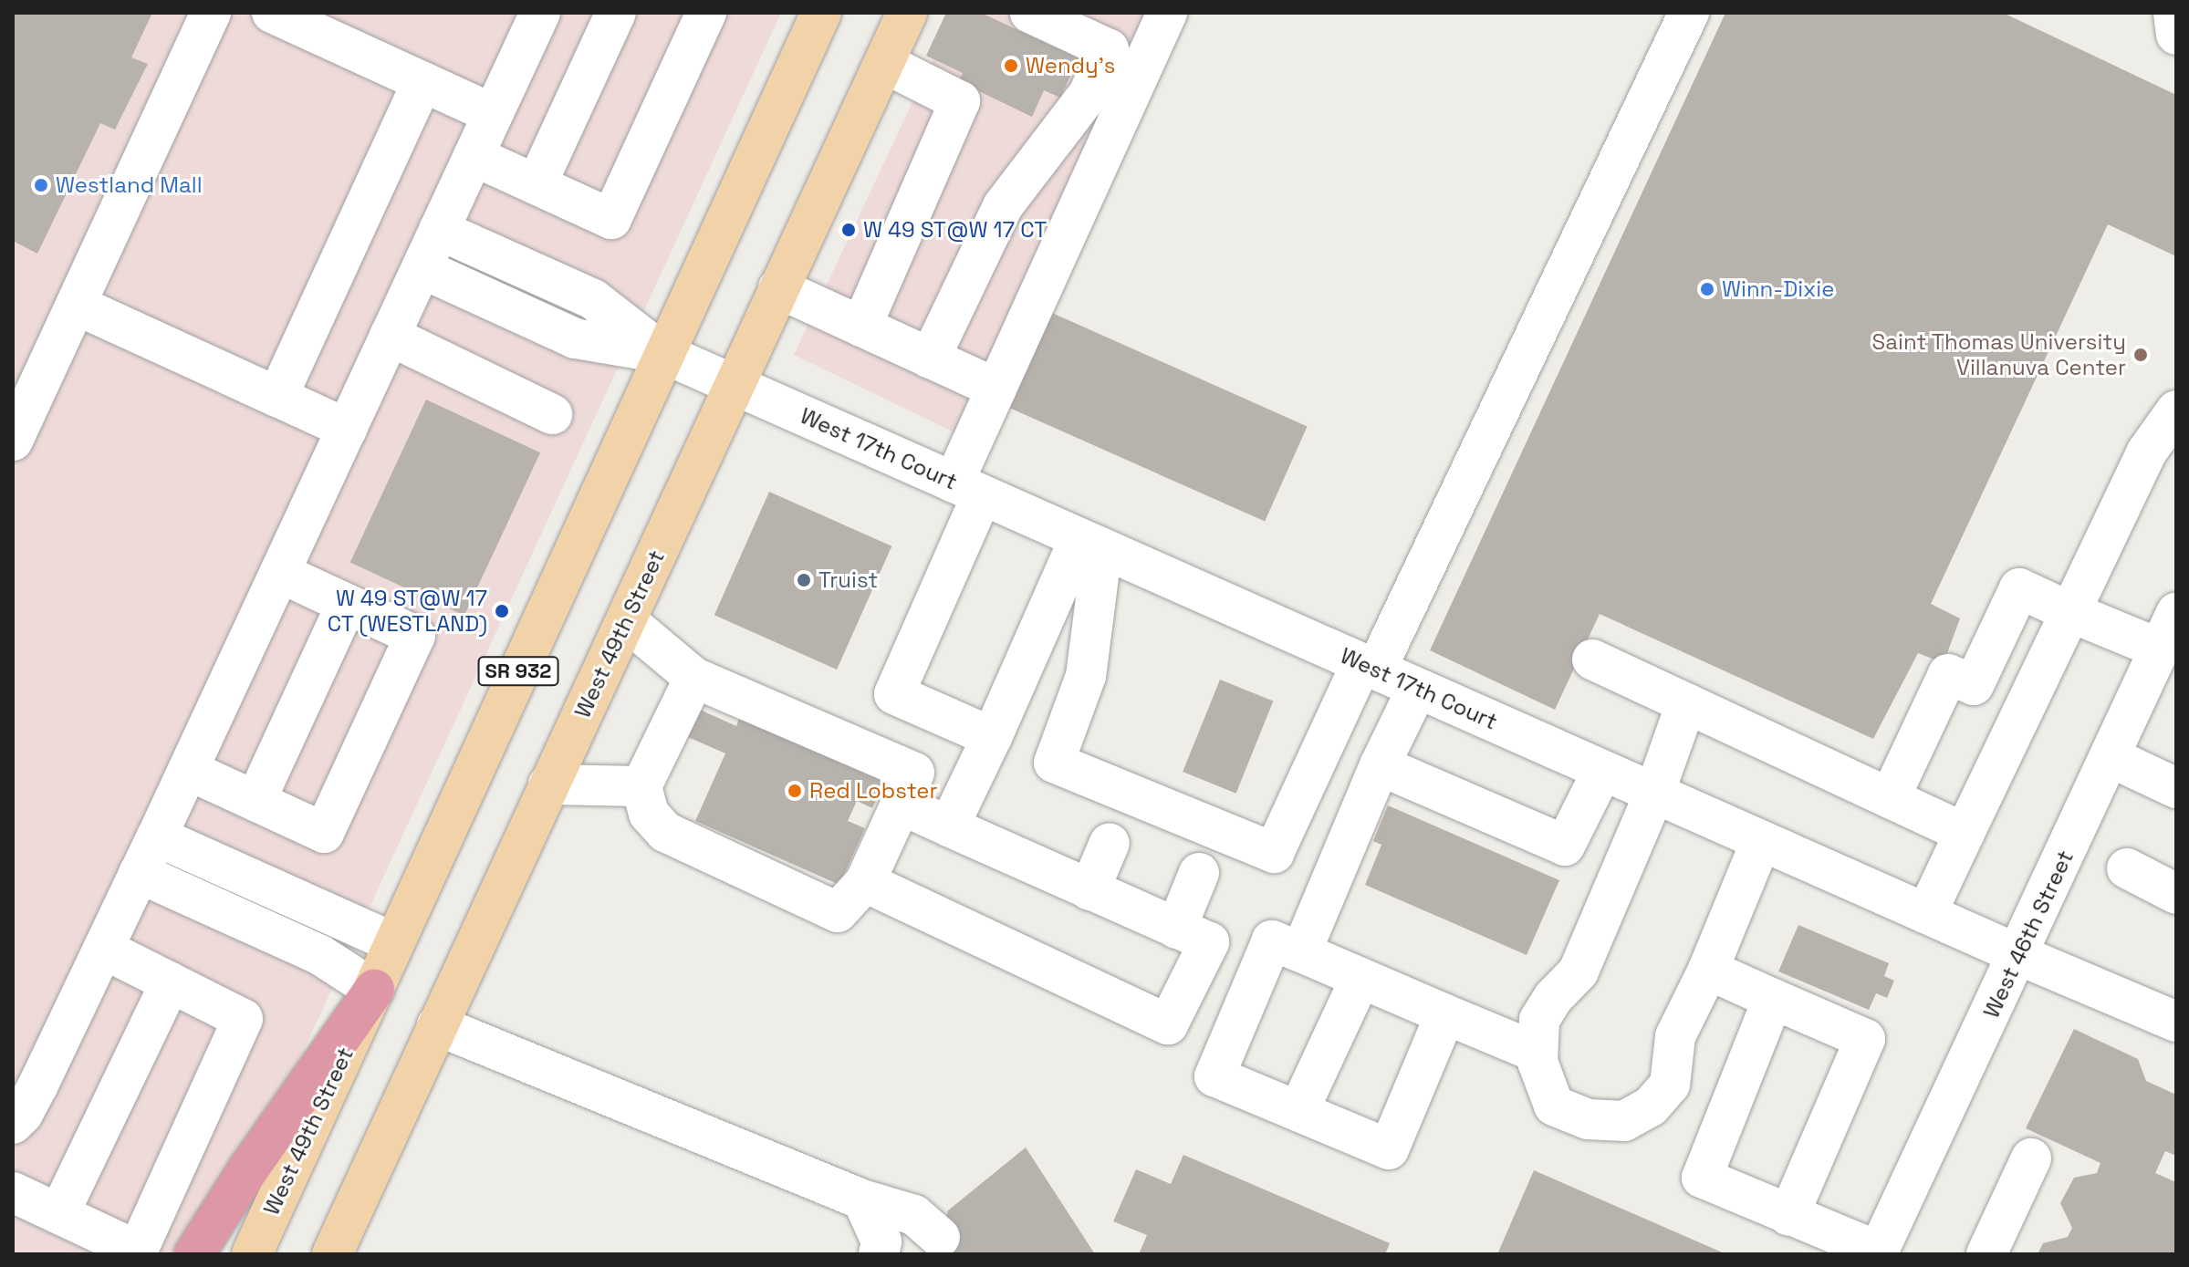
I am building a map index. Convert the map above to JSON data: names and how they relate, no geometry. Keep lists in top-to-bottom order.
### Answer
{
  "streets": {
    "main road": ["West 49th Street", "SR 932"],
    "street": ["West 17th Court", "West 46th Street"]
  },
  "crossings": [
    ["West 17th Court", "West 49th Street"],
    ["West 17th Court", "West 46th Street"]
  ],
  "places": [
    "Wendy's",
    "Westland Mall",
    "W 49 ST@W 17 CT",
    "Winn-Dixie",
    "Saint Thomas University Villanuva Center",
    "Truist",
    "W 49 ST@W 17 CT (WESTLAND)",
    "Red Lobster"
  ]
}
